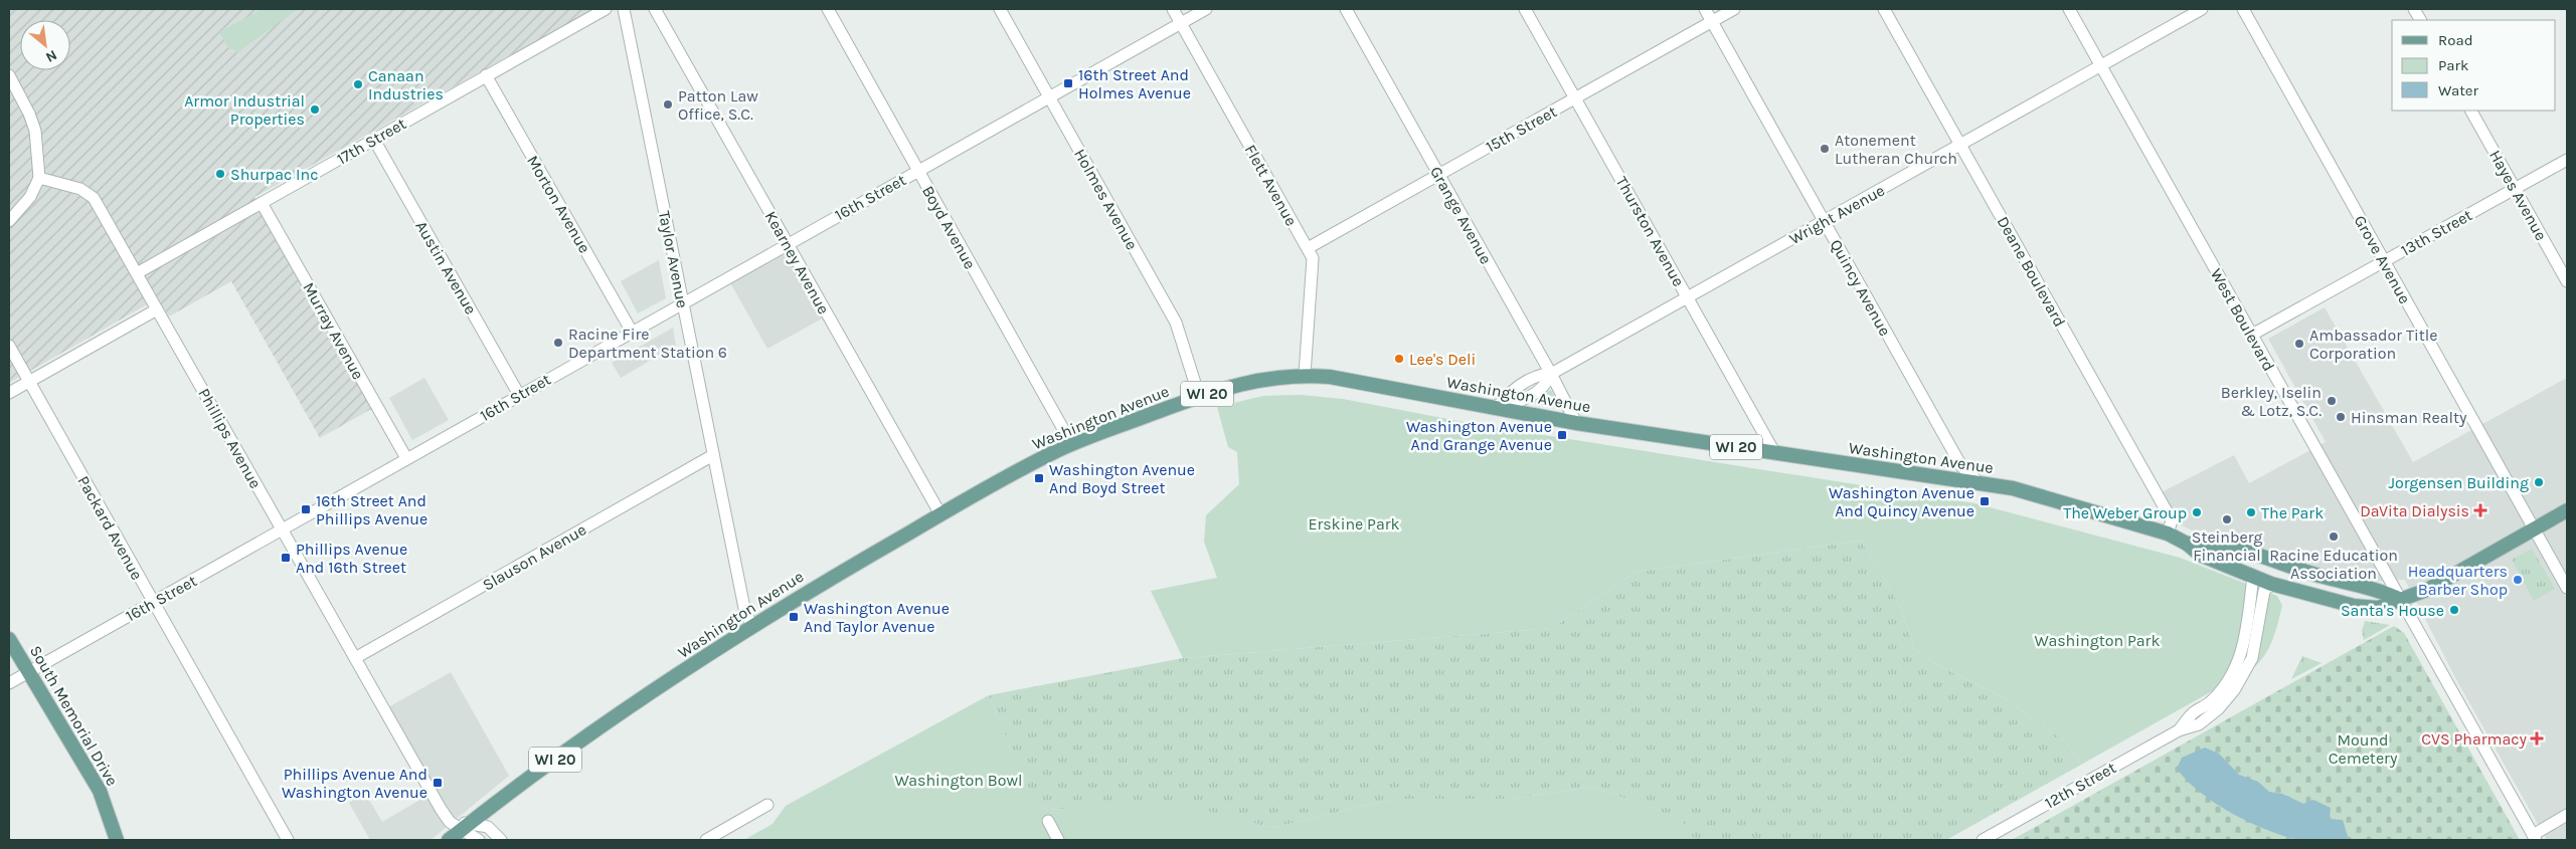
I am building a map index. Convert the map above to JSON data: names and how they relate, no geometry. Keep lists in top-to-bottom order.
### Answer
{
  "streets": {
    "main road": ["WI 20", "Washington Avenue", "South Memorial Drive"],
    "street": [
      "15th Street",
      "17th Street",
      "Flett Avenue",
      "Hayes Avenue",
      "16th Street",
      "Holmes Avenue",
      "Morton Avenue",
      "Wright Avenue",
      "Grange Avenue",
      "Boyd Avenue",
      "Thurston Avenue",
      "13th Street",
      "Taylor Avenue",
      "Grove Avenue",
      "Kearney Avenue",
      "Austin Avenue",
      "Deane Boulevard",
      "Quincy Avenue",
      "West Boulevard",
      "Murray Avenue",
      "Phillips Avenue",
      "Packard Avenue",
      "Slauson Avenue",
      "12th Street"
    ]
  },
  "crossings": [
    ["15th Street", "Flett Avenue"],
    ["15th Street", "Grange Avenue"],
    ["15th Street", "Thurston Avenue"],
    ["15th Street", "Quincy Avenue"],
    ["17th Street", "Morton Avenue"],
    ["17th Street", "Austin Avenue"],
    ["17th Street", "Murray Avenue"],
    ["17th Street", "Phillips Avenue"],
    ["Flett Avenue", "16th Street"],
    ["Flett Avenue", "Washington Avenue"],
    ["Hayes Avenue", "13th Street"],
    ["16th Street", "Holmes Avenue"],
    ["16th Street", "Morton Avenue"],
    ["16th Street", "Boyd Avenue"],
    ["16th Street", "Taylor Avenue"],
    ["16th Street", "Kearney Avenue"],
    ["16th Street", "Austin Avenue"],
    ["16th Street", "Murray Avenue"],
    ["16th Street", "Phillips Avenue"],
    ["16th Street", "Packard Avenue"],
    ["16th Street", "South Memorial Drive"],
    ["Holmes Avenue", "Washington Avenue"],
    ["Wright Avenue", "Grange Avenue"],
    ["Wright Avenue", "Thurston Avenue"],
    ["Wright Avenue", "Deane Boulevard"],
    ["Wright Avenue", "Quincy Avenue"],
    ["Wright Avenue", "West Boulevard"],
    ["Wright Avenue", "Washington Avenue"],
    ["Grange Avenue", "Washington Avenue"],
    ["Boyd Avenue", "Washington Avenue"],
    ["Thurston Avenue", "Washington Avenue"],
    ["13th Street", "Grove Avenue"],
    ["13th Street", "West Boulevard"],
    ["Taylor Avenue", "Washington Avenue"],
    ["Taylor Avenue", "Slauson Avenue"],
    ["Grove Avenue", "Washington Avenue"],
    ["Kearney Avenue", "Washington Avenue"],
    ["Deane Boulevard", "Washington Avenue"],
    ["Quincy Avenue", "Washington Avenue"],
    ["West Boulevard", "Washington Avenue"],
    ["Washington Avenue", "Phillips Avenue"],
    ["Washington Avenue", "12th Street"],
    ["Phillips Avenue", "Slauson Avenue"]
  ],
  "parks": [
    "Erskine Park",
    "Washington Park",
    "Mound Cemetery",
    "Washington Bowl"
  ],
  "places": {
    "transit": [
      "16th Street And Holmes Avenue",
      "Washington Avenue And Grange Avenue",
      "Washington Avenue And Boyd Street",
      "Washington Avenue And Quincy Avenue",
      "16th Street And Phillips Avenue",
      "Phillips Avenue And 16th Street",
      "Washington Avenue And Taylor Avenue",
      "Phillips Avenue And Washington Avenue"
    ],
    "other": [
      "Canaan Industries",
      "Patton Law Office, S.C.",
      "Armor Industrial Properties",
      "Atonement Lutheran Church",
      "Shurpac Inc",
      "Racine Fire Department Station 6",
      "Ambassador Title Corporation",
      "Lee's Deli",
      "Berkley, Iselin & Lotz, S.C.",
      "Hinsman Realty",
      "Jorgensen Building",
      "The Weber Group",
      "The Park",
      "Steinberg Financial",
      "Racine Education Association",
      "Headquarters Barber Shop",
      "Santa's House"
    ],
    "health": ["DaVita Dialysis", "CVS Pharmacy"]
  },
  "legend": ["Road", "Park", "Water"],
  "north": "bottom right"
}
